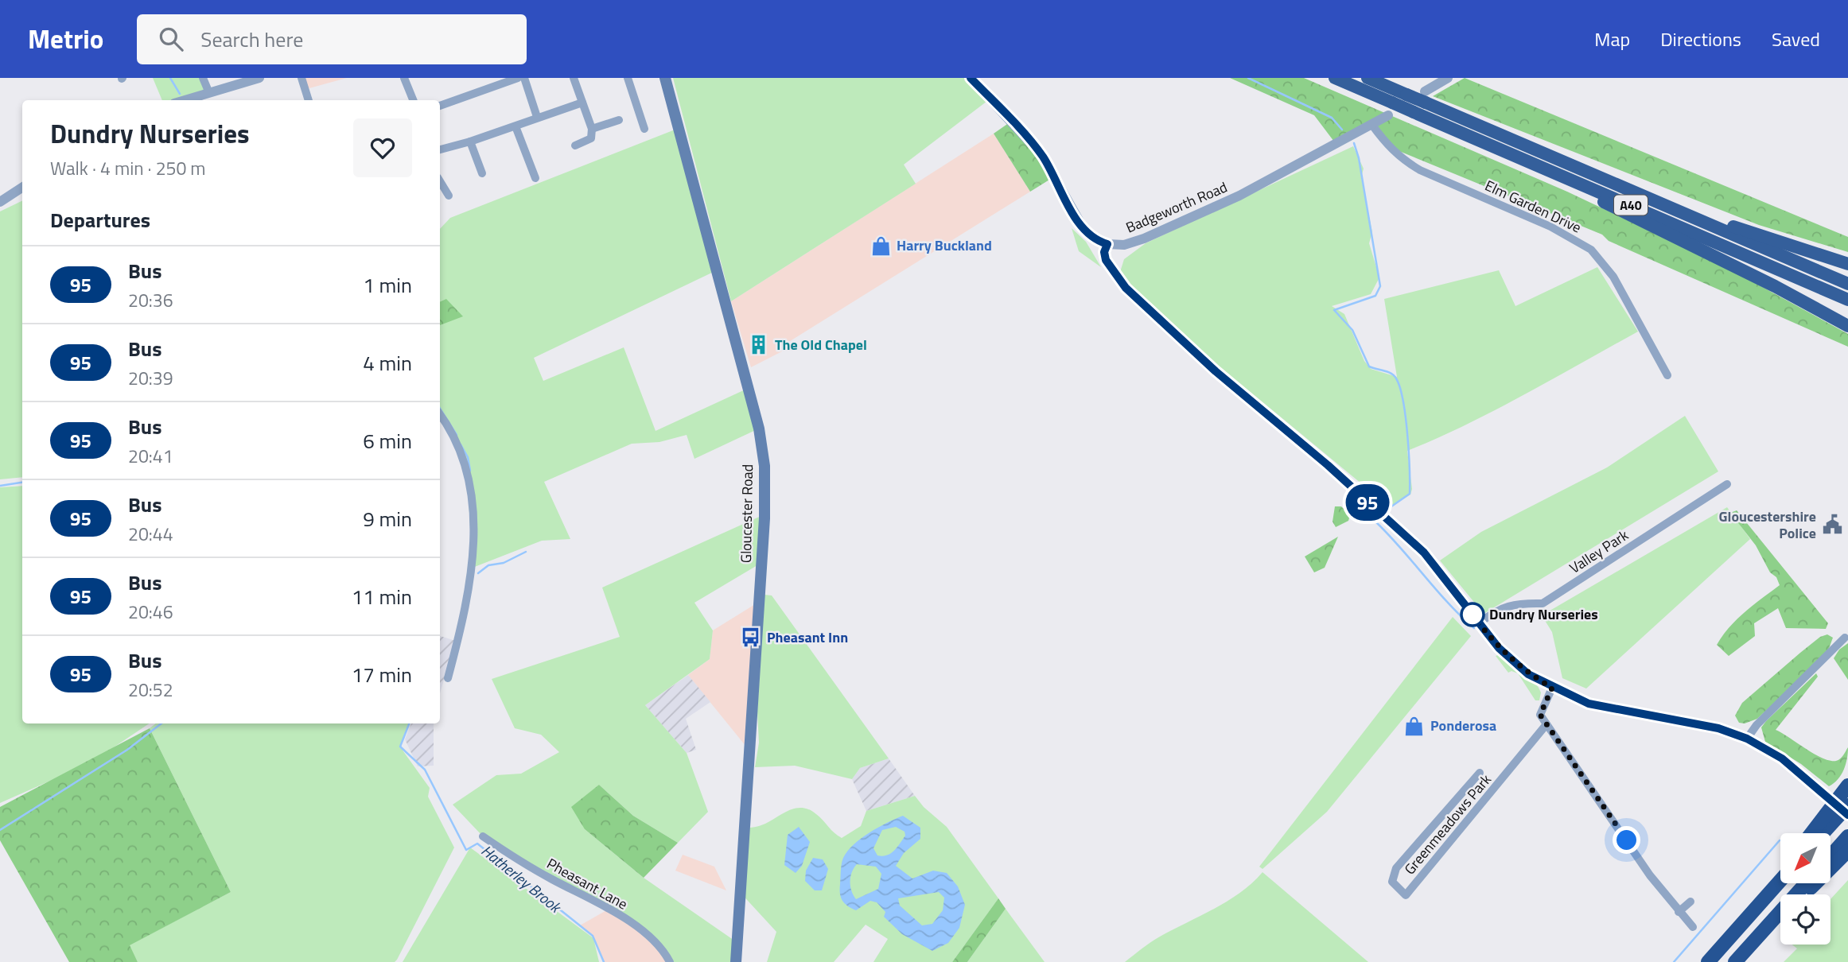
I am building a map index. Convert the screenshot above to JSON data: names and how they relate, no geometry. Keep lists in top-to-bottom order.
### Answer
{
  "streets": {
    "highway": ["A40"],
    "main road": ["Gloucester Road"],
    "street": [
      "Elm Garden Drive",
      "Badgeworth Road",
      "Valley Park",
      "Greenmeadows Park",
      "Pheasant Lane"
    ]
  },
  "crossings": [
    ["A40", "Badgeworth Road"],
    ["Elm Garden Drive", "Badgeworth Road"]
  ],
  "water": ["Hatherley Brook"],
  "places": {
    "shop": ["Harry Buckland", "Ponderosa"],
    "building": ["The Old Chapel"],
    "public building": ["Gloucestershire Police"],
    "other": ["Dundry Nurseries"],
    "bus stop": ["Pheasant Inn"]
  },
  "lines": ["bus line 95"],
  "north": "bottom left",
  "page": {
    "header": "Metrio",
    "search": "Search here",
    "nav": ["Map", "Directions", "Saved"],
    "on_map": "95",
    "heading": [
      ["Dundry Nurseries", "Walk · 4 min · 250 m"],
      "Departures"
    ],
    "list": [
      {
        "mark": "95",
        "name": "Bus",
        "note": "20:36",
        "value": "1 min"
      },
      {
        "mark": "95",
        "name": "Bus",
        "note": "20:39",
        "value": "4 min"
      },
      {
        "mark": "95",
        "name": "Bus",
        "note": "20:41",
        "value": "6 min"
      },
      {
        "mark": "95",
        "name": "Bus",
        "note": "20:44",
        "value": "9 min"
      },
      {
        "mark": "95",
        "name": "Bus",
        "note": "20:46",
        "value": "11 min"
      },
      {
        "mark": "95",
        "name": "Bus",
        "note": "20:52",
        "value": "17 min"
      }
    ]
  }
}
